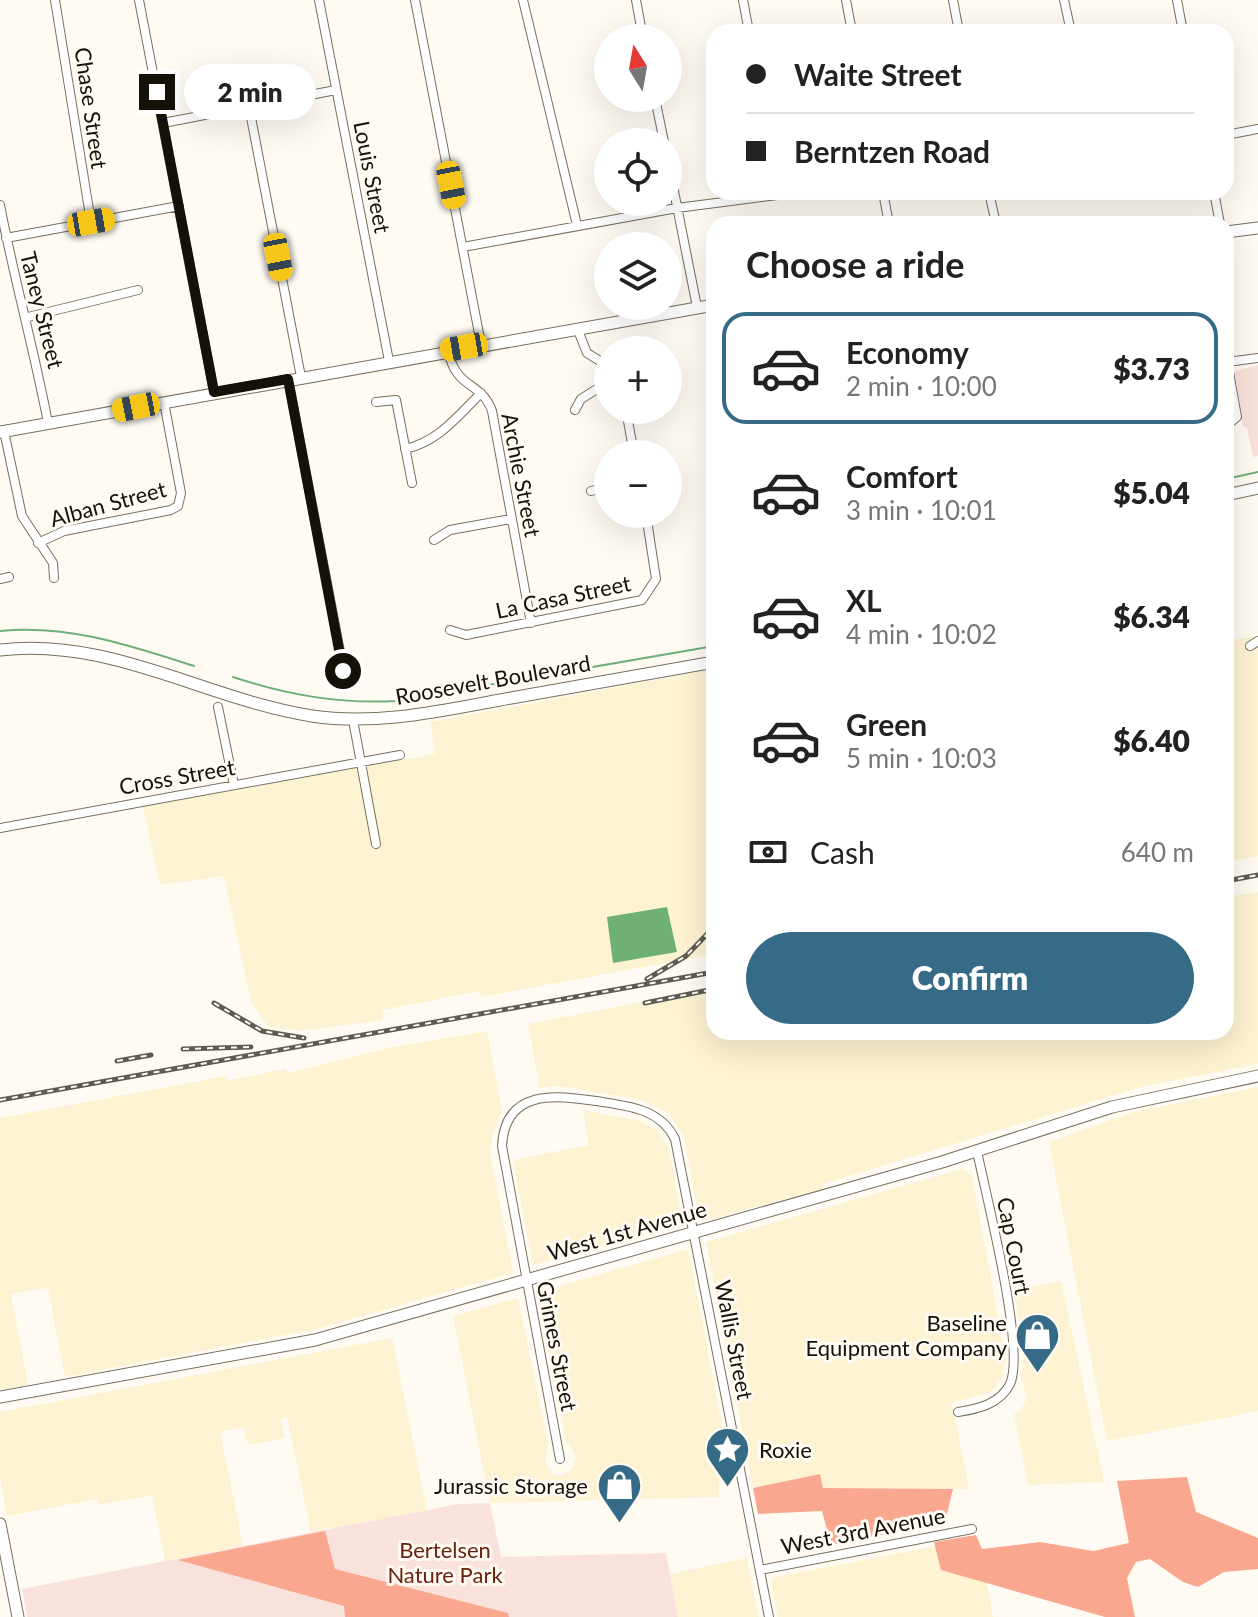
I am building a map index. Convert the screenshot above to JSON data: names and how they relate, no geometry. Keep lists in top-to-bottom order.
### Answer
{
  "streets": {
    "street": [
      "Chase Street",
      "Louis Street",
      "Taney Street",
      "Archie Street",
      "Alban Street",
      "La Casa Street",
      "Roosevelt Boulevard",
      "Cross Street",
      "West 1st Avenue",
      "Cap Court",
      "Wallis Street",
      "Grimes Street",
      "West 3rd Avenue"
    ]
  },
  "crossings": [
    ["Archie Street", "La Casa Street"],
    ["West 1st Avenue", "Cap Court"],
    ["West 1st Avenue", "Wallis Street"],
    ["West 1st Avenue", "Grimes Street"],
    ["Wallis Street", "Grimes Street"],
    ["Wallis Street", "West 3rd Avenue"]
  ],
  "parks": ["Bertelsen Nature Park"],
  "places": {
    "shop": ["Baseline Equipment Company", "Jurassic Storage"],
    "place": ["Roxie"]
  },
  "north": "top",
  "page": {
    "map_buttons": ["+", "−"],
    "banner": ["Waite Street", "Berntzen Road"],
    "bubble": "2 min",
    "heading": "Choose a ride",
    "list": [
      {
        "name": "Economy",
        "note": "2 min · 10:00",
        "value": "$3.73"
      },
      {
        "name": "Comfort",
        "note": "3 min · 10:01",
        "value": "$5.04"
      },
      {
        "name": "XL",
        "note": "4 min · 10:02",
        "value": "$6.34"
      },
      {
        "name": "Green",
        "note": "5 min · 10:03",
        "value": "$6.40"
      }
    ],
    "pay": ["Cash", "640 m"],
    "buttons": "Confirm"
  }
}
